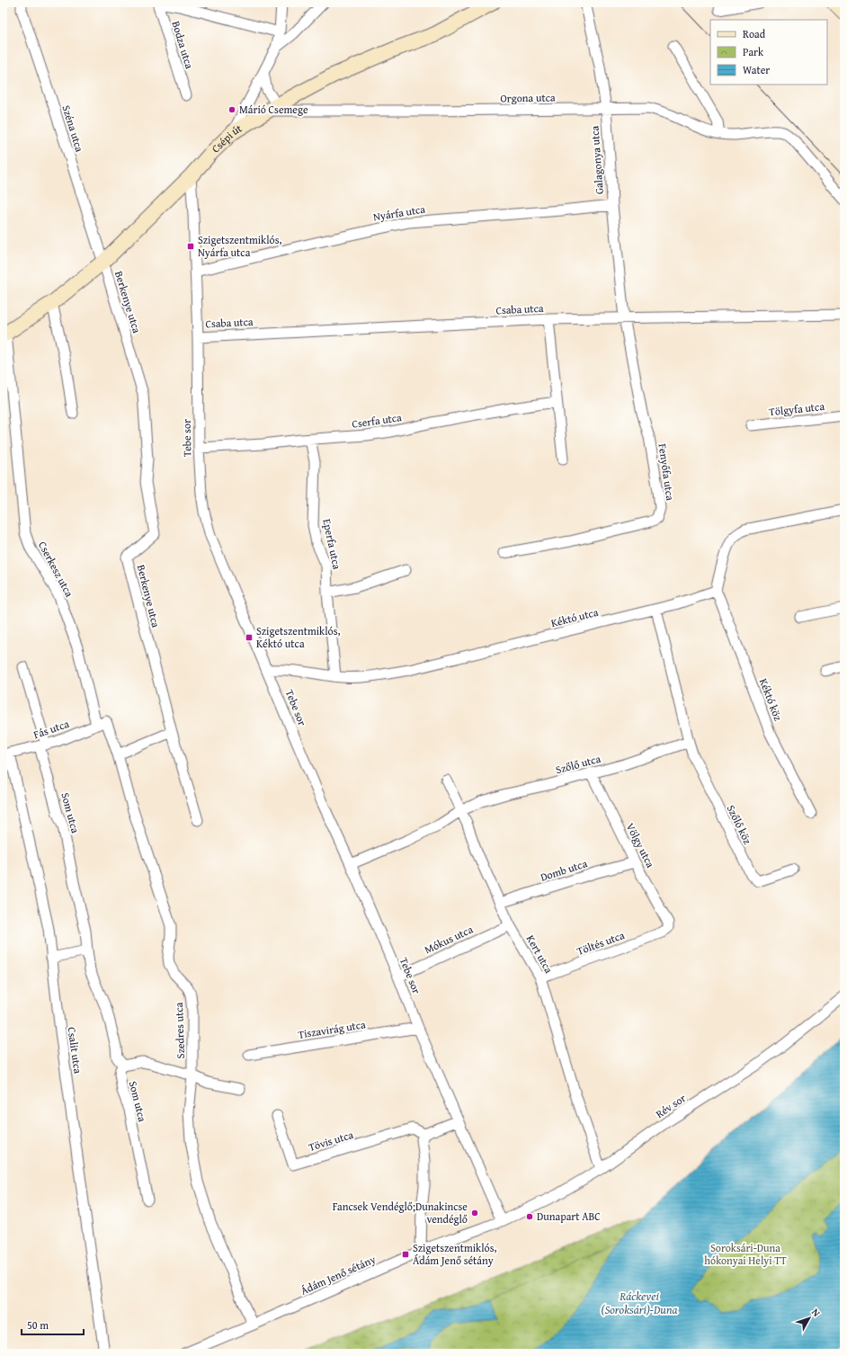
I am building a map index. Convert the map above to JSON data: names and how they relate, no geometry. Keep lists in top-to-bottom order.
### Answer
{
  "streets": {
    "street": [
      "Bodza utca",
      "Orgona utca",
      "Széna utca",
      "Csépi út",
      "Galagonya utca",
      "Nyárfa utca",
      "Berkenye utca",
      "Csaba utca",
      "Tölgyfa utca",
      "Cserfa utca",
      "Tebe sor",
      "Fenyőfa utca",
      "Eperfa utca",
      "Cserkesz utca",
      "Kéktó utca",
      "Kéktó köz",
      "Fás utca",
      "Szőlő utca",
      "Som utca",
      "Szőlő köz",
      "Völgy utca",
      "Domb utca",
      "Mókus utca",
      "Töltés utca",
      "Kert utca",
      "Tiszavirág utca",
      "Szedres utca",
      "Csalit utca",
      "Rév sor",
      "Tövis utca",
      "Ádám Jenő sétány"
    ]
  },
  "crossings": [
    ["Orgona utca", "Csépi út"],
    ["Orgona utca", "Galagonya utca"],
    ["Széna utca", "Csépi út"],
    ["Széna utca", "Berkenye utca"],
    ["Csépi út", "Berkenye utca"],
    ["Csépi út", "Tebe sor"],
    ["Csépi út", "Cserkesz utca"],
    ["Galagonya utca", "Nyárfa utca"],
    ["Galagonya utca", "Csaba utca"],
    ["Galagonya utca", "Fenyőfa utca"],
    ["Nyárfa utca", "Tebe sor"],
    ["Csaba utca", "Tebe sor"],
    ["Csaba utca", "Fenyőfa utca"],
    ["Cserfa utca", "Tebe sor"],
    ["Cserfa utca", "Eperfa utca"],
    ["Tebe sor", "Kéktó utca"],
    ["Tebe sor", "Szőlő utca"],
    ["Tebe sor", "Mókus utca"],
    ["Tebe sor", "Tiszavirág utca"],
    ["Tebe sor", "Rév sor"],
    ["Tebe sor", "Ádám Jenő sétány"],
    ["Eperfa utca", "Kéktó utca"],
    ["Cserkesz utca", "Fás utca"],
    ["Kéktó utca", "Kéktó köz"],
    ["Fás utca", "Som utca"],
    ["Fás utca", "Szedres utca"],
    ["Fás utca", "Csalit utca"],
    ["Szőlő utca", "Szőlő köz"],
    ["Szőlő utca", "Völgy utca"],
    ["Szőlő utca", "Kert utca"],
    ["Völgy utca", "Domb utca"],
    ["Völgy utca", "Töltés utca"],
    ["Domb utca", "Kert utca"],
    ["Mókus utca", "Kert utca"],
    ["Töltés utca", "Kert utca"],
    ["Kert utca", "Rév sor"],
    ["Szedres utca", "Ádám Jenő sétány"],
    ["Rév sor", "Ádám Jenő sétány"]
  ],
  "water": ["Ráckevei (Soroksári)-Duna"],
  "parks": ["Soroksári-Duna hókonyai Helyi TT"],
  "places": {
    "other": ["Márió Csemege", "Fancsek Vendéglő;Dunakincse vendéglő", "Dunapart ABC"],
    "transit": ["Szigetszentmiklós, Nyárfa utca", "Szigetszentmiklós, Kéktó utca", "Szigetszentmiklós, Ádám Jenő sétány"]
  },
  "legend": ["Road", "Park", "Water"],
  "scale_bar": "50 m",
  "north": "top right"
}
